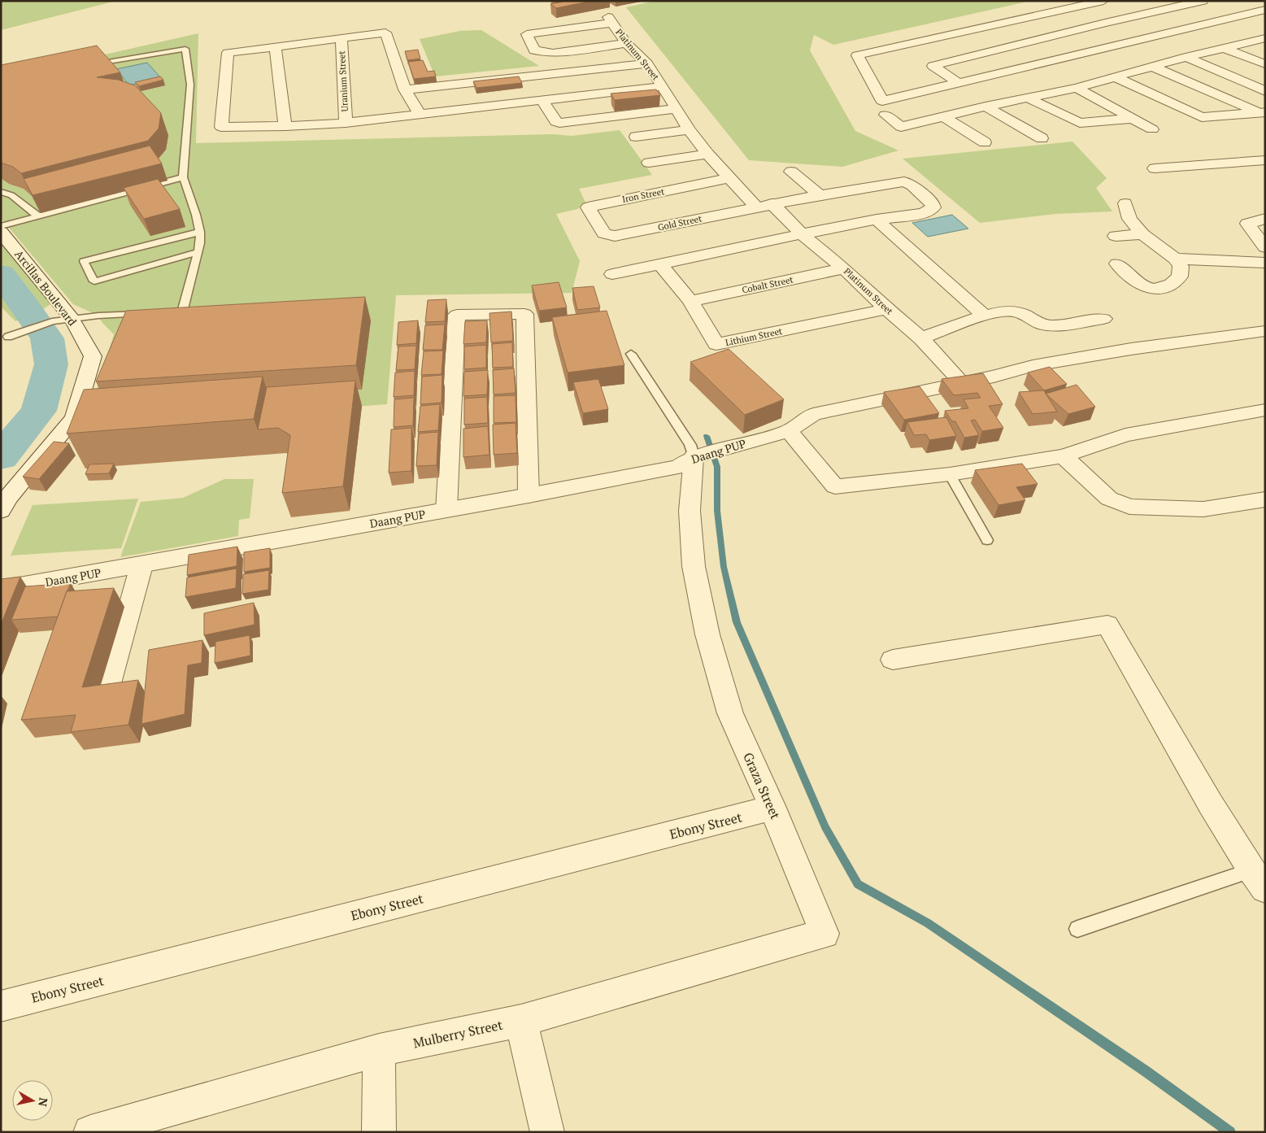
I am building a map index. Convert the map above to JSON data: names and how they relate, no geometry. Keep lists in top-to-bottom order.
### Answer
{
  "streets": {
    "street": [
      "Platinum Street",
      "Uranium Street",
      "Iron Street",
      "Gold Street",
      "Cobalt Street",
      "Arcillas Boulevard",
      "Lithium Street",
      "Daang PUP",
      "Graza Street",
      "Ebony Street",
      "Mulberry Street"
    ]
  },
  "crossings": [
    ["Platinum Street", "Iron Street"],
    ["Platinum Street", "Gold Street"],
    ["Platinum Street", "Cobalt Street"],
    ["Platinum Street", "Lithium Street"],
    ["Platinum Street", "Daang PUP"],
    ["Iron Street", "Gold Street"],
    ["Cobalt Street", "Lithium Street"],
    ["Daang PUP", "Graza Street"],
    ["Graza Street", "Ebony Street"],
    ["Graza Street", "Mulberry Street"]
  ],
  "north": "right"
}
